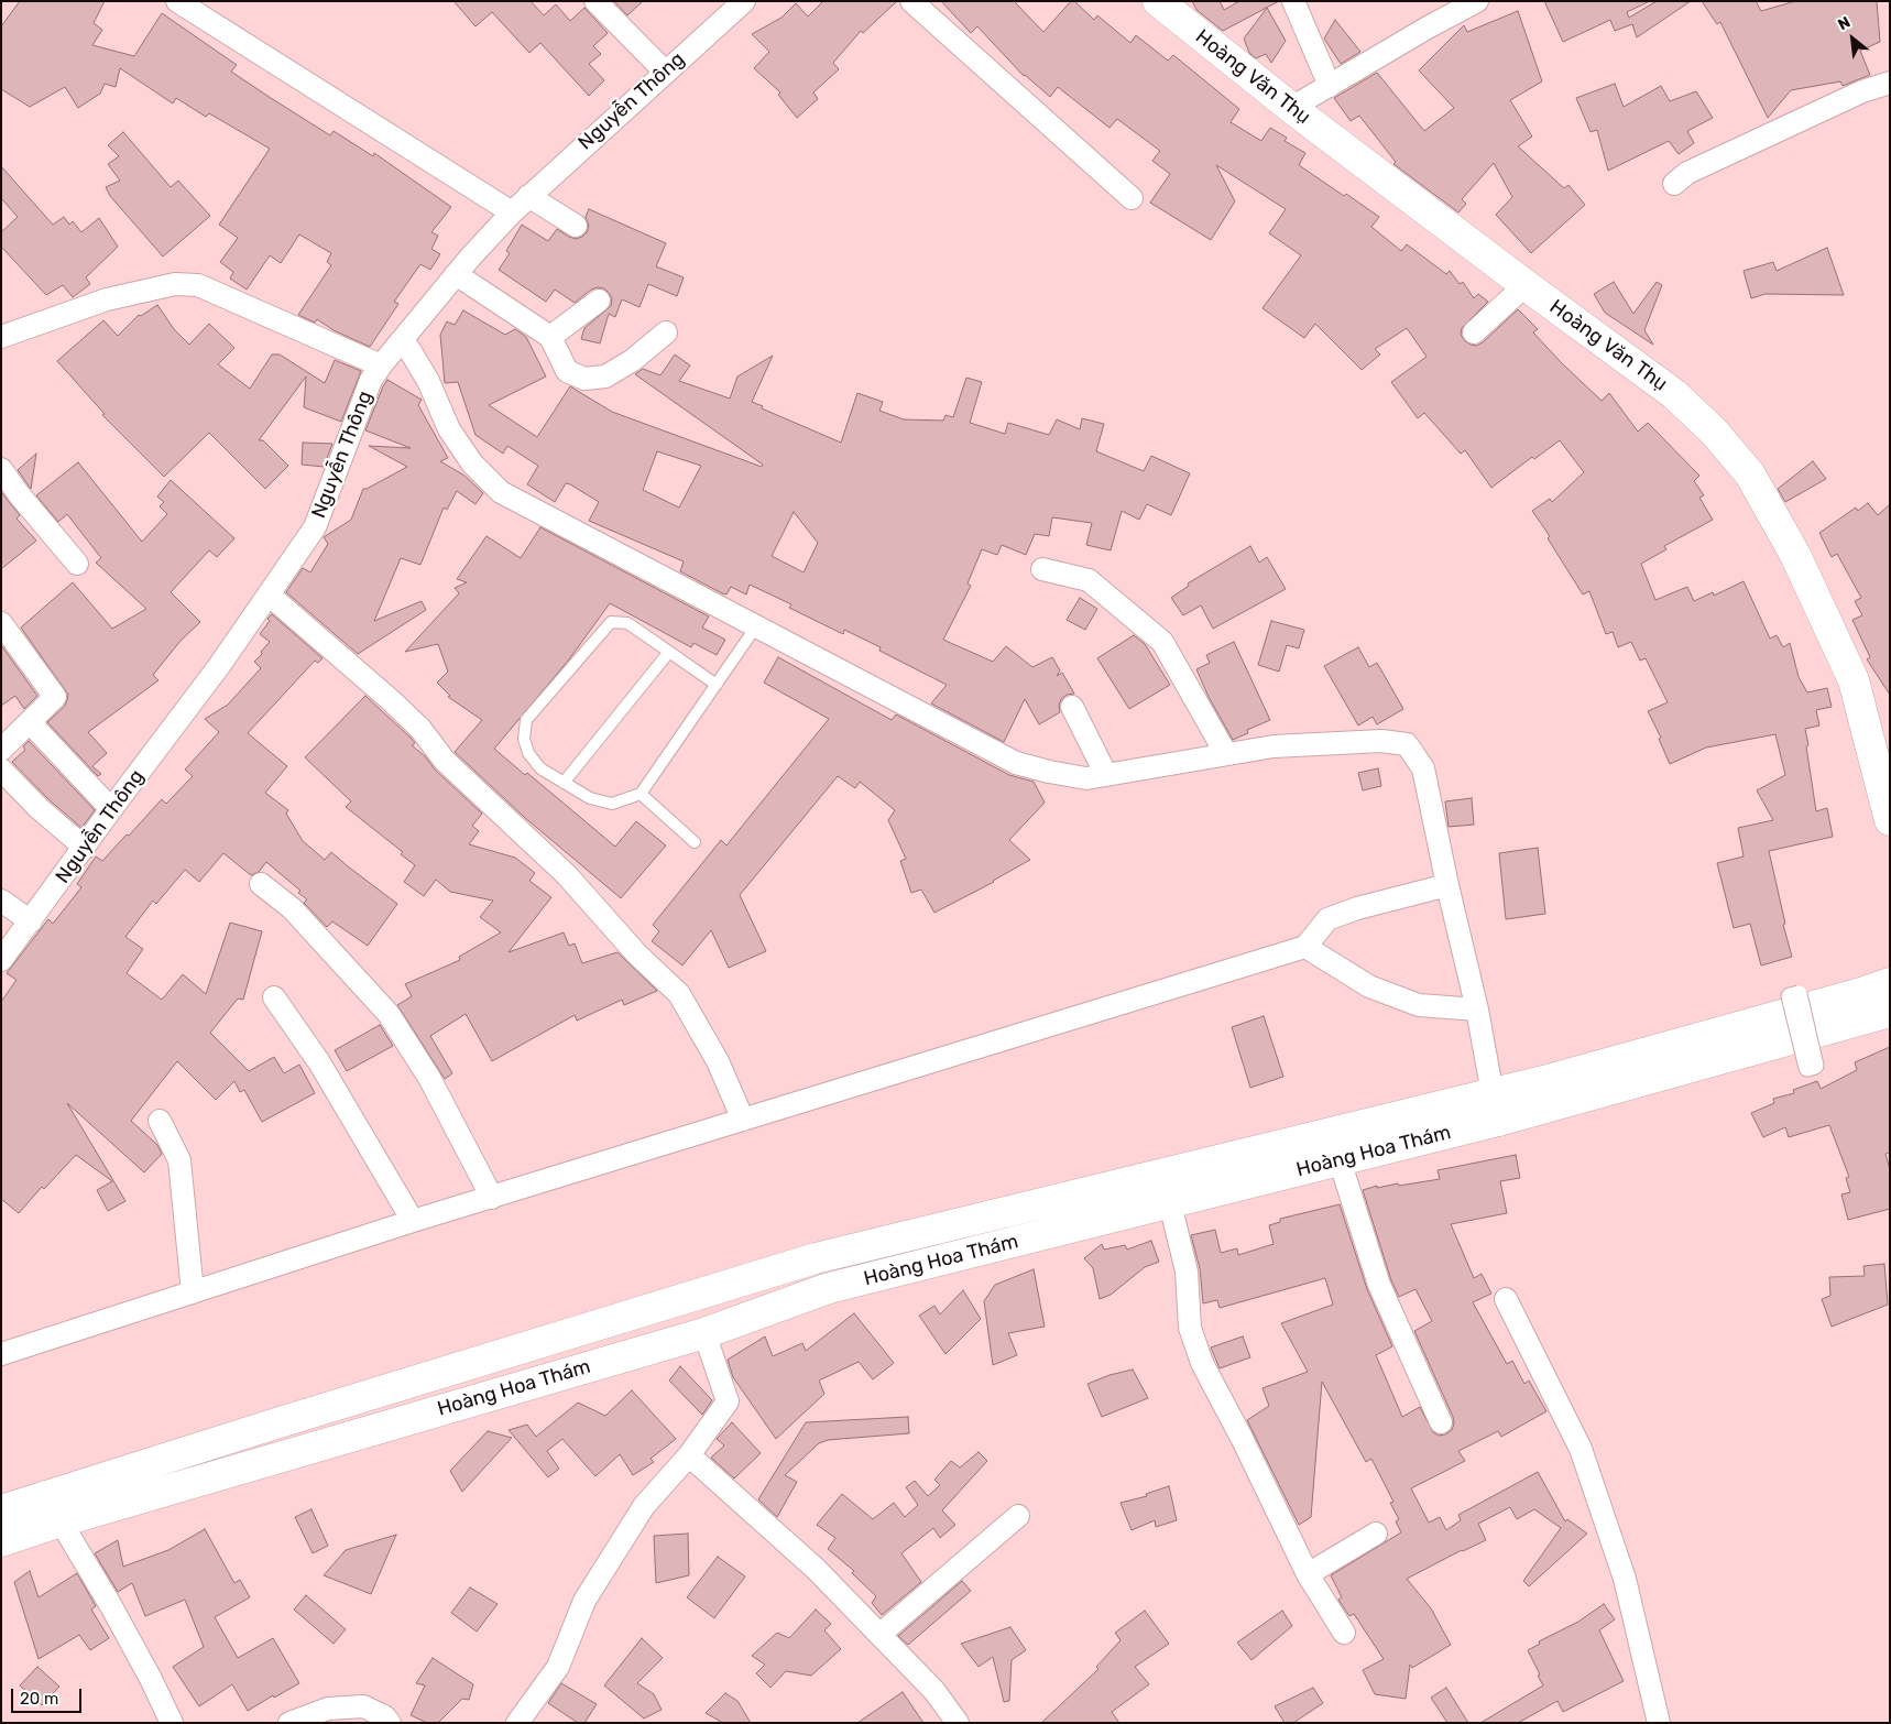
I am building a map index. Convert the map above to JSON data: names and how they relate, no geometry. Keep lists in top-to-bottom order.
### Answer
{
  "streets": {
    "main road": ["Hoàng Văn Thụ", "Hoàng Hoa Thám"],
    "street": ["Nguyễn Thông"]
  },
  "scale_bar": "20 m",
  "north": "top left"
}
